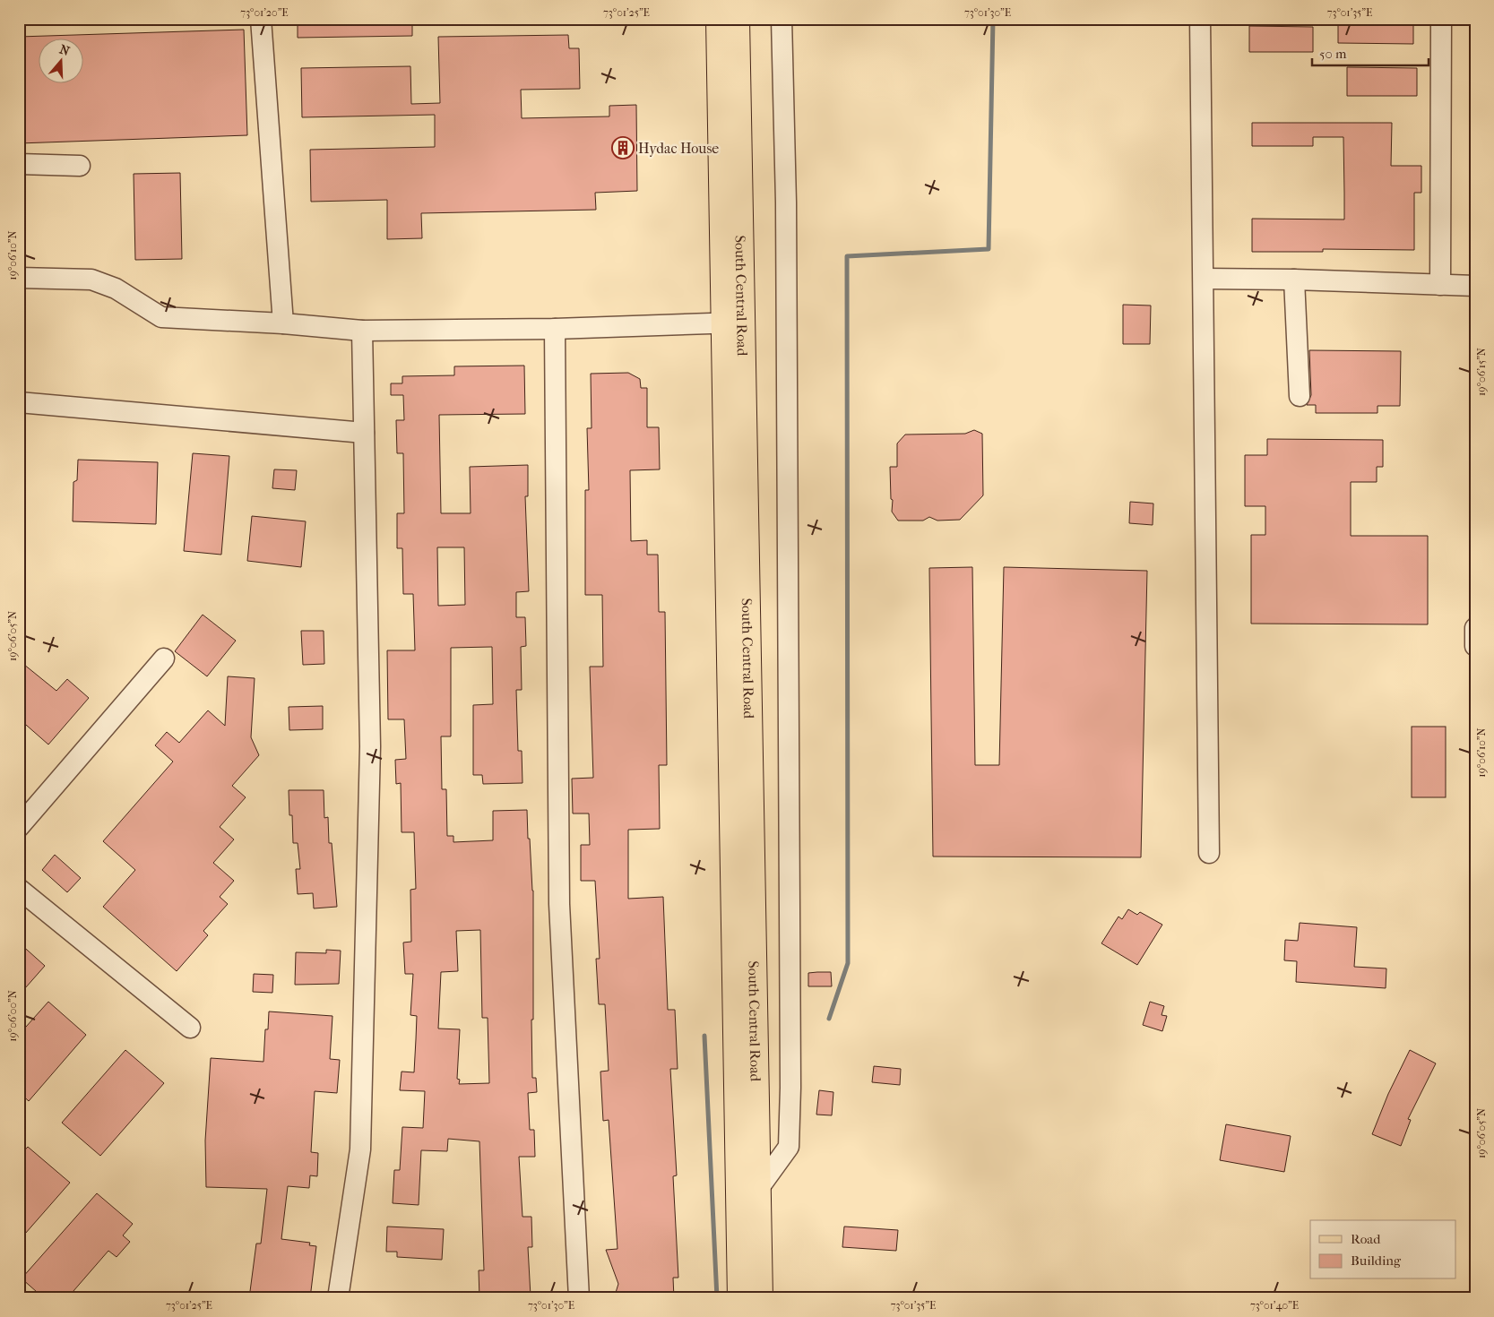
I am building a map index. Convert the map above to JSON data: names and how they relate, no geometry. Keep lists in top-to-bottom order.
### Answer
{
  "streets": {
    "main road": ["South Central Road"]
  },
  "places": {
    "building": ["Hydac House"]
  },
  "legend": ["Road", "Building"],
  "scale_bar": "50 m",
  "north": "top",
  "coordinates": [
    "73°01'20\"E",
    "73°01'25\"E",
    "73°01'30\"E",
    "73°01'35\"E",
    "19°06'10\"N",
    "19°06'15\"N",
    "19°06'05\"N",
    "19°06'00\"N",
    "73°01'40\"E"
  ]
}
